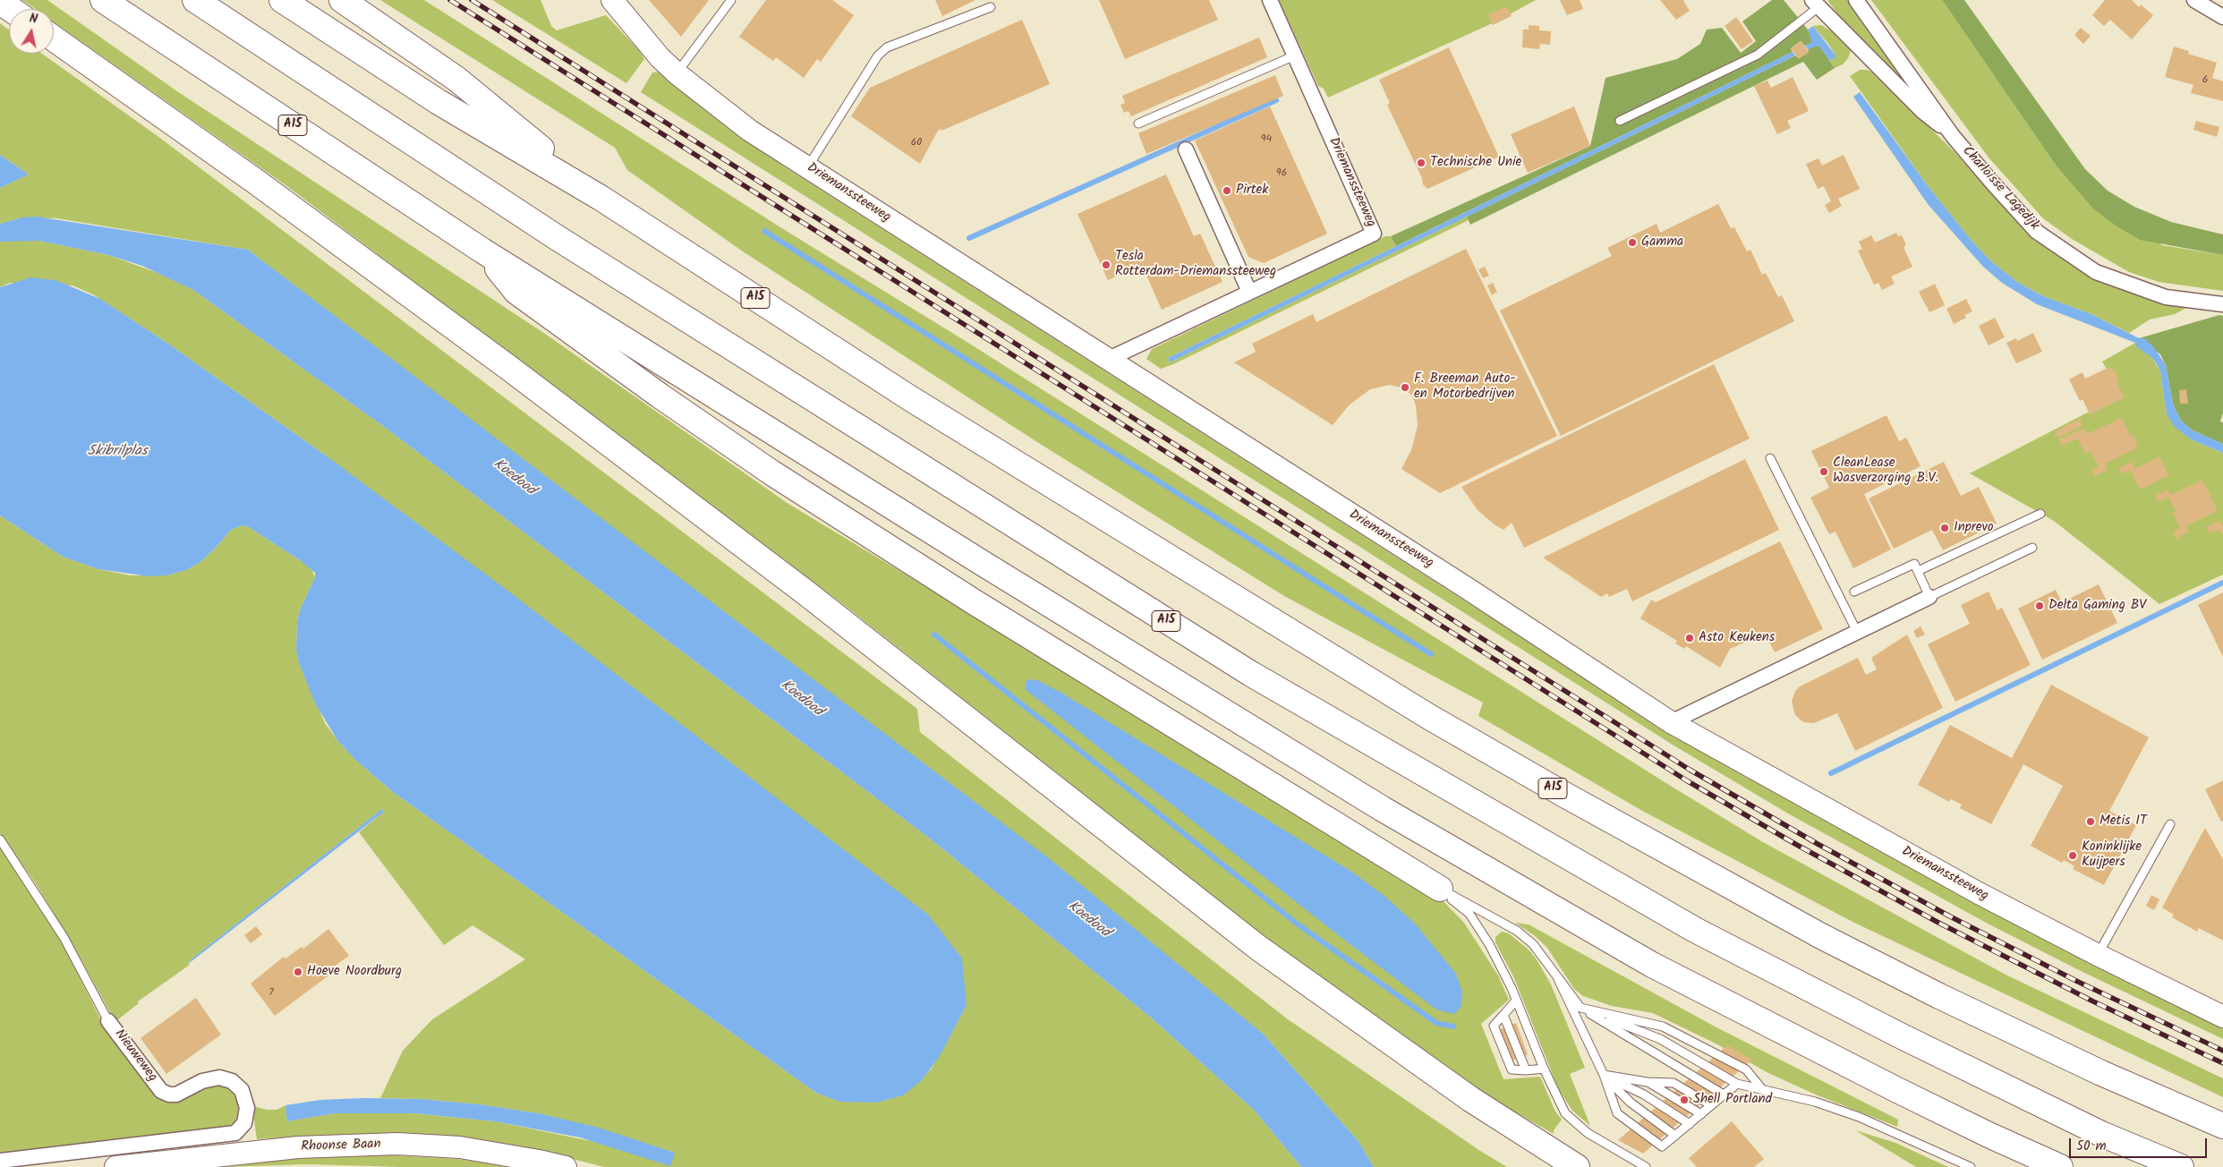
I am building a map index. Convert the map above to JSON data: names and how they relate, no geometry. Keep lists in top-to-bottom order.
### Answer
{
  "streets": {
    "highway": ["A15"],
    "main road": ["Driemanssteeweg", "Rhoonse Baan"],
    "street": ["Charloisse Lagedijk", "Nieuweweg"]
  },
  "water": ["Skibrilplas", "Koedood"],
  "places": [
    "Technische Unie",
    "Pirtek",
    "Gamma",
    "Tesla Rotterdam-Driemanssteeweg",
    "F. Breeman Auto- en Motorbedrijven",
    "CleanLease Wasverzorging B.V.",
    "Inprevo",
    "Delta Gaming BV",
    "Asto Keukens",
    "Metis IT",
    "Koninklijke Kuijpers",
    "Hoeve Noordburg",
    "Shell Portland"
  ],
  "house_numbers": [
    "6",
    "94",
    "60",
    "96",
    "7"
  ],
  "scale_bar": "50 m",
  "north": "top"
}
